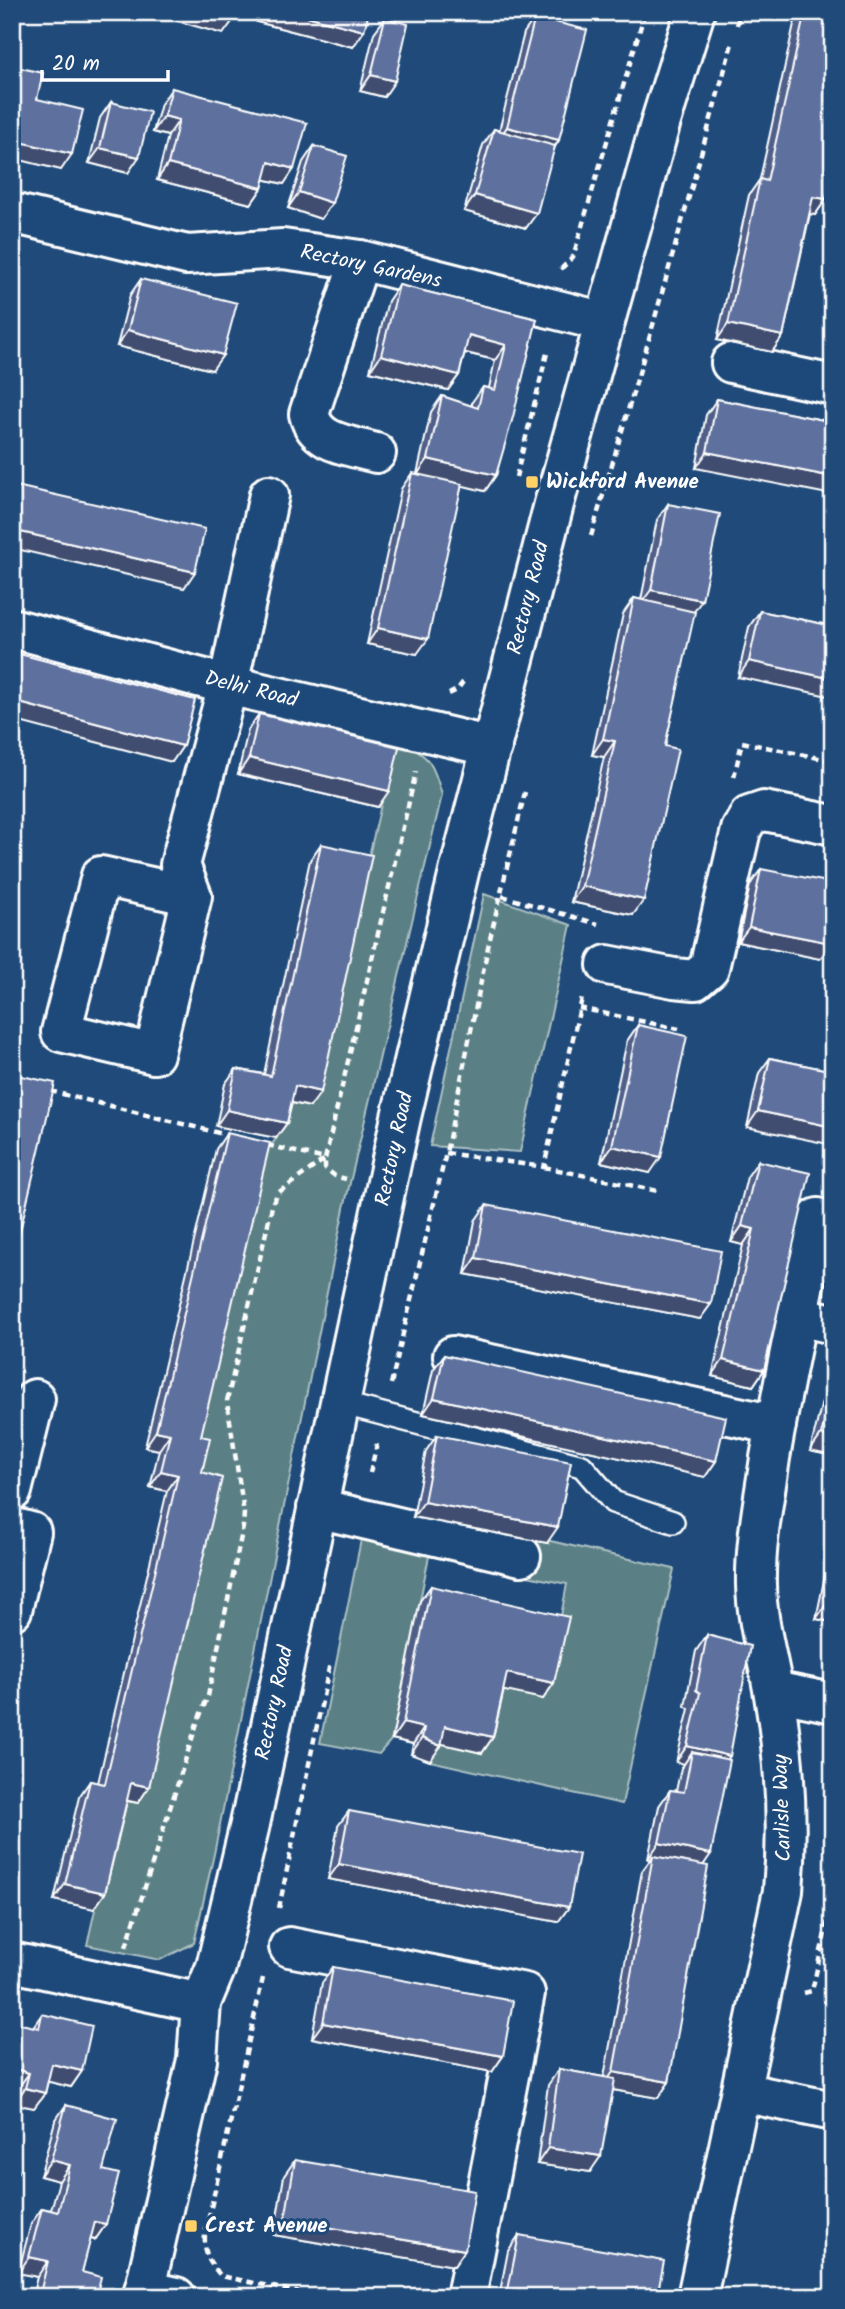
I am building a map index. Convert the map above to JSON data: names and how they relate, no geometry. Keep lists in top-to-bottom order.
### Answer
{
  "streets": {
    "street": [
      "Rectory Gardens",
      "Rectory Road",
      "Delhi Road",
      "Carlisle Way"
    ]
  },
  "crossings": [
    ["Rectory Gardens", "Rectory Road"],
    ["Rectory Road", "Delhi Road"]
  ],
  "places": {
    "transit": ["Wickford Avenue", "Crest Avenue"]
  },
  "scale_bar": "20 m"
}
